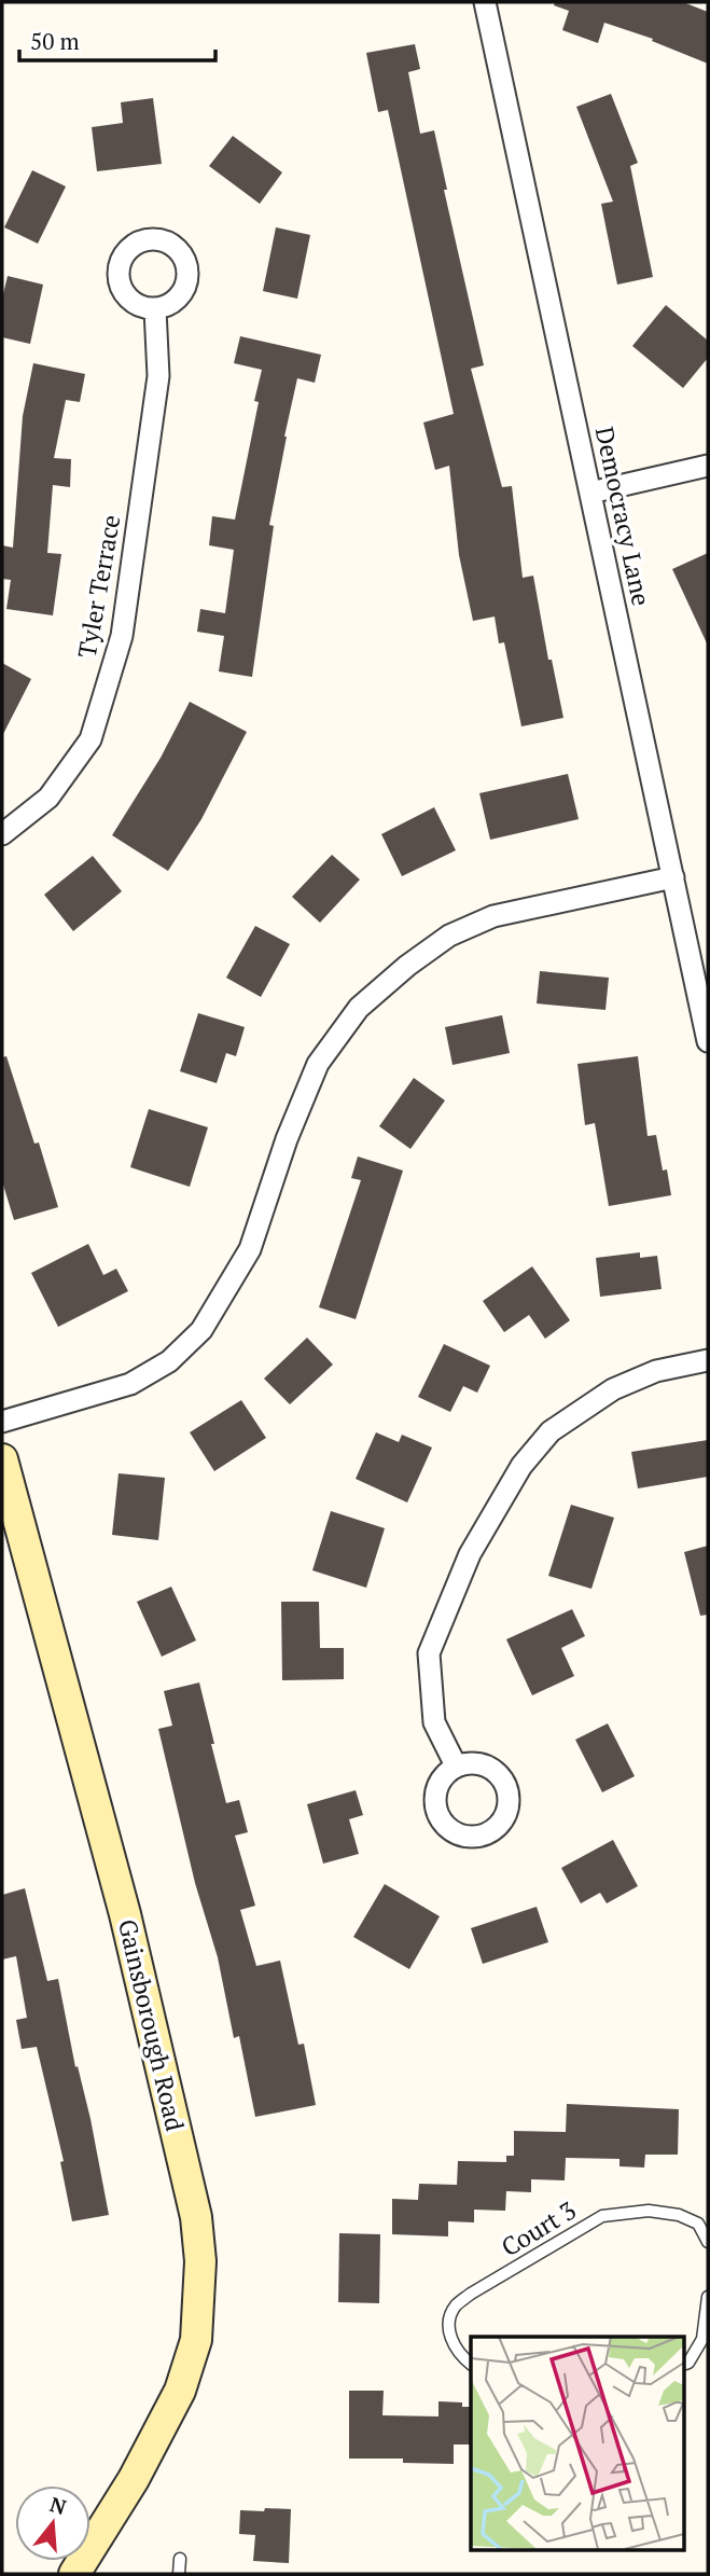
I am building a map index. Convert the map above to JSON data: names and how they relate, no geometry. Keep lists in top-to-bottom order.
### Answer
{
  "streets": {
    "street": ["Democracy Lane", "Tyler Terrace", "Gainsborough Road"],
    "lane": ["Court 3"]
  },
  "scale_bar": "50 m",
  "north": "top"
}
